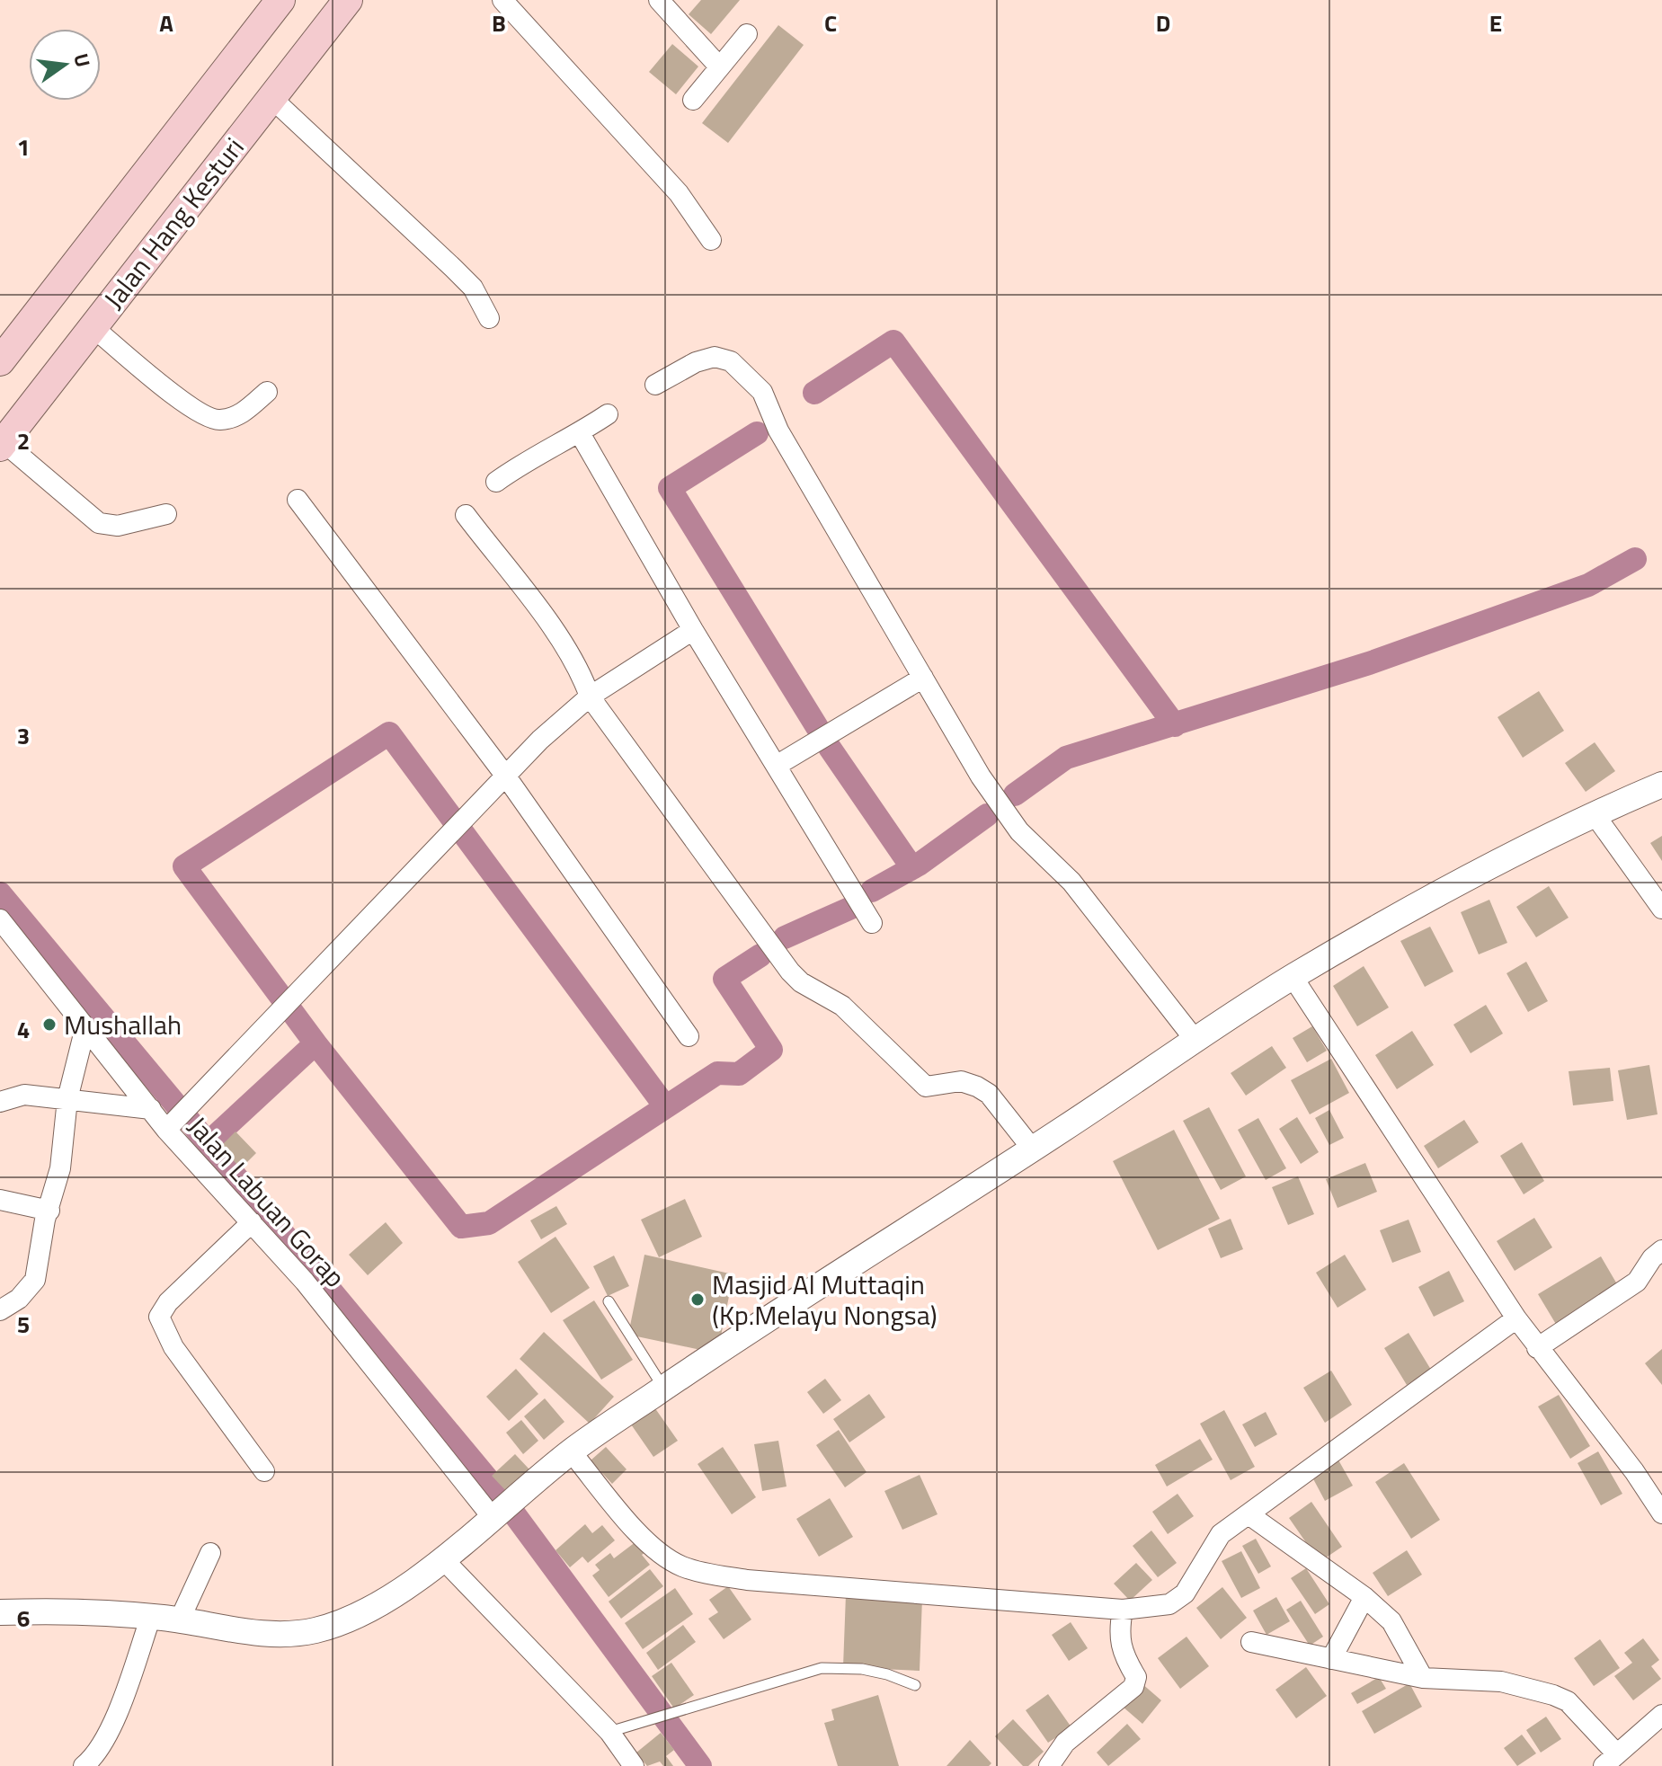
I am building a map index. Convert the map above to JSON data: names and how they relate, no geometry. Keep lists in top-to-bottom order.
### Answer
{
  "streets": {
    "main road": ["Jalan Hang Kesturi"],
    "street": ["Jalan Labuan Gorap"]
  },
  "places": ["Mushallah", "Masjid Al Muttaqin (Kp.Melayu Nongsa)"],
  "north": "right",
  "grid": {
    "columns": [
      "A",
      "B",
      "C",
      "D",
      "E"
    ],
    "rows": [
      "1",
      "2",
      "3",
      "4",
      "5",
      "6"
    ]
  }
}
